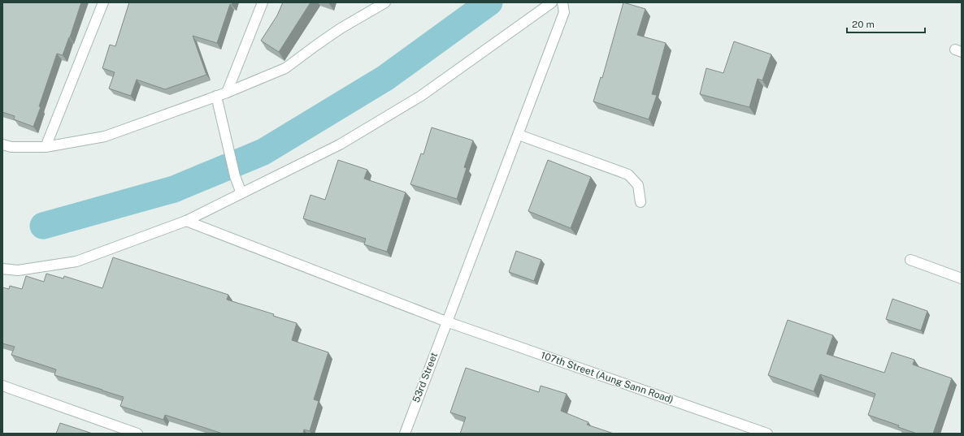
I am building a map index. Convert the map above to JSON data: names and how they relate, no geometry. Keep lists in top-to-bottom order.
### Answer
{
  "streets": {
    "street": ["53rd Street", "107th Street (Aung Sann Road)"]
  },
  "crossings": [
    ["53rd Street", "107th Street (Aung Sann Road)"]
  ],
  "scale_bar": "20 m"
}
